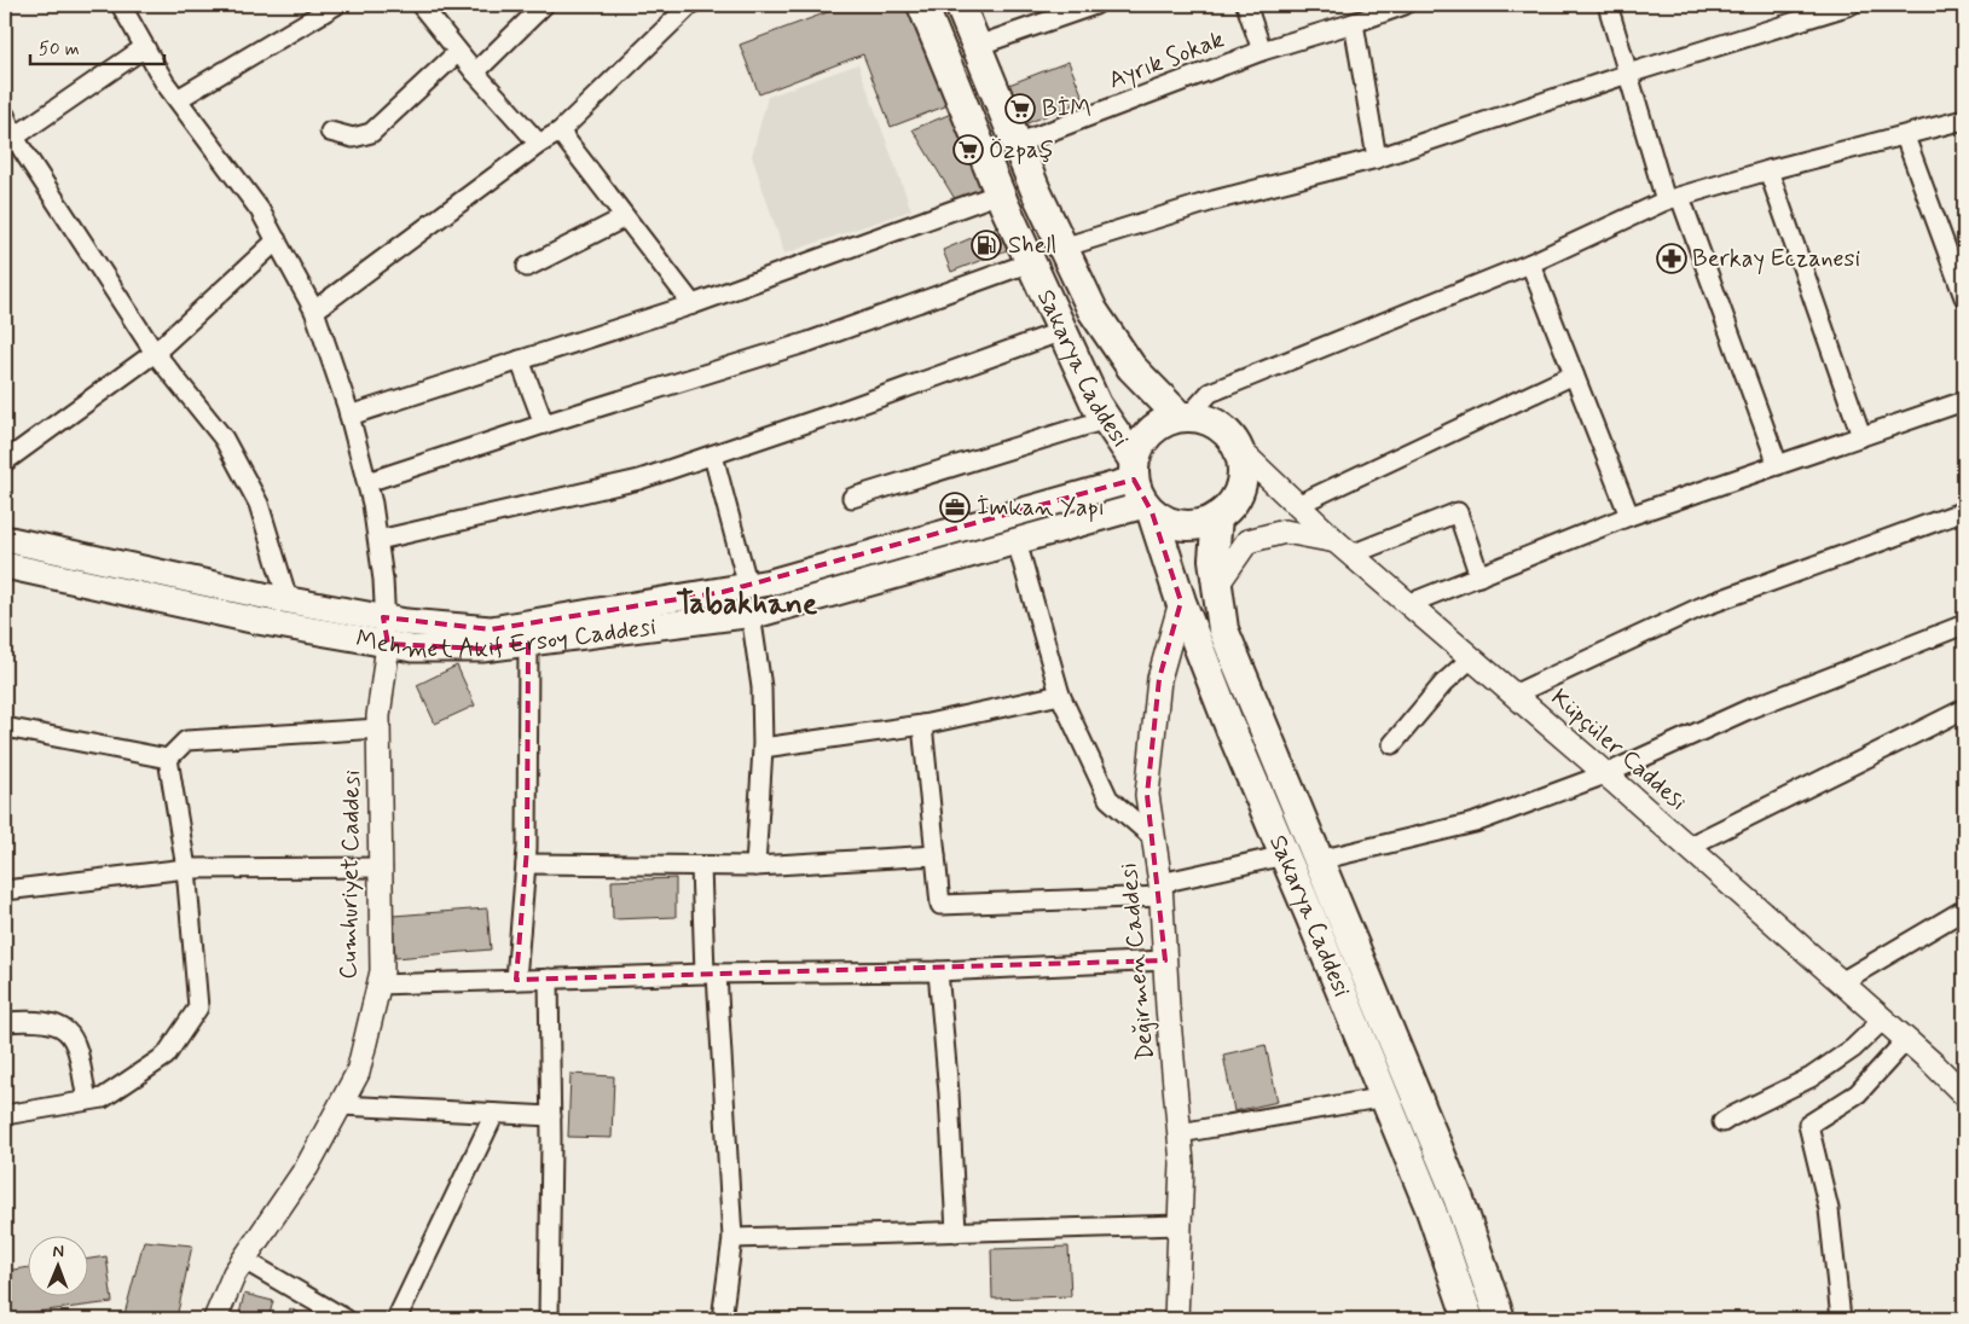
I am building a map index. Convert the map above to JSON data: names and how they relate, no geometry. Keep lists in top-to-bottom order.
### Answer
{
  "streets": {
    "main road": ["Sakarya Caddesi", "Mehmet Akif Ersoy Caddesi"],
    "street": [
      "Ayrık Sokak",
      "Küpçüler Caddesi",
      "Cumhuriyet Caddesi",
      "Değirmen Caddesi"
    ]
  },
  "crossings": [
    ["Ayrık Sokak", "Sakarya Caddesi"],
    ["Sakarya Caddesi", "Mehmet Akif Ersoy Caddesi"],
    ["Sakarya Caddesi", "Küpçüler Caddesi"],
    ["Sakarya Caddesi", "Değirmen Caddesi"],
    ["Mehmet Akif Ersoy Caddesi", "Küpçüler Caddesi"],
    ["Mehmet Akif Ersoy Caddesi", "Cumhuriyet Caddesi"]
  ],
  "districts": ["Tabakhane"],
  "places": {
    "supermarket": ["BİM", "Özpaş"],
    "fuel station": ["Shell"],
    "pharmacy": ["Berkay Eczanesi"],
    "office": ["İmkan Yapı"]
  },
  "scale_bar": "50 m",
  "north": "top"
}
